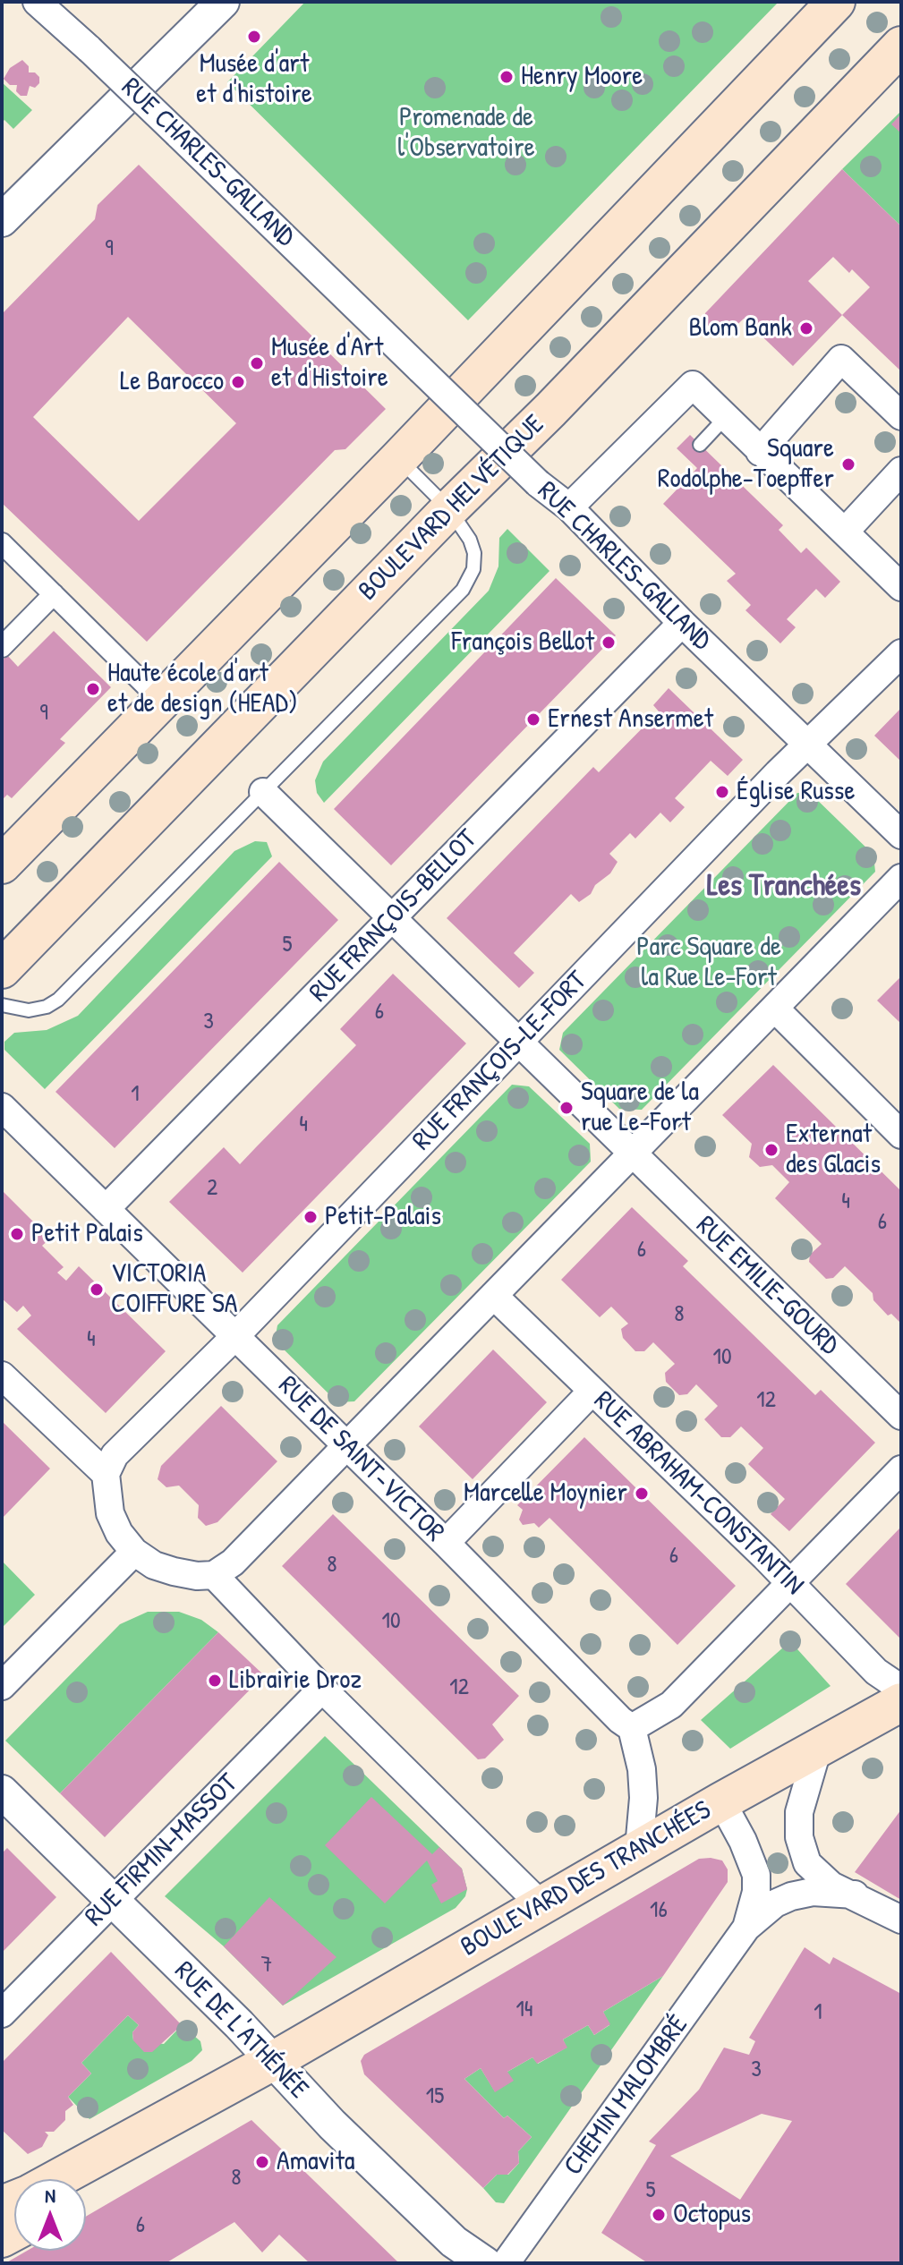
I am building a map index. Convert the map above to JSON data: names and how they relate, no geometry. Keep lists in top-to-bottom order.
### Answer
{
  "streets": {
    "main road": ["BOULEVARD HELVÉTIQUE", "BOULEVARD DES TRANCHÉES"],
    "street": [
      "RUE CHARLES-GALLAND",
      "RUE FRANÇOIS-BELLOT",
      "RUE FRANÇOIS-LE-FORT",
      "RUE EMILIE-GOURD",
      "RUE DE SAINT-VICTOR",
      "RUE ABRAHAM-CONSTANTIN",
      "RUE FIRMIN-MASSOT",
      "RUE DE L'ATHÉNÉE",
      "CHEMIN MALOMBRÉ"
    ]
  },
  "crossings": [
    ["RUE CHARLES-GALLAND", "RUE FRANÇOIS-BELLOT"],
    ["RUE CHARLES-GALLAND", "RUE FRANÇOIS-LE-FORT"],
    ["RUE FRANÇOIS-BELLOT", "RUE EMILIE-GOURD"],
    ["RUE FRANÇOIS-BELLOT", "RUE DE SAINT-VICTOR"],
    ["RUE FRANÇOIS-LE-FORT", "RUE EMILIE-GOURD"],
    ["RUE FRANÇOIS-LE-FORT", "RUE DE SAINT-VICTOR"],
    ["RUE FIRMIN-MASSOT", "RUE DE L'ATHÉNÉE"],
    ["BOULEVARD DES TRANCHÉES", "RUE DE L'ATHÉNÉE"],
    ["BOULEVARD DES TRANCHÉES", "CHEMIN MALOMBRÉ"]
  ],
  "districts": ["Les Tranchées"],
  "parks": ["Promenade de l'Observatoire", "Parc Square de la Rue Le-Fort"],
  "places": [
    "Musée d'art et d'histoire",
    "Henry Moore",
    "Blom Bank",
    "Musée d'Art et d'Histoire",
    "Le Barocco",
    "Square Rodolphe-Toepffer",
    "François Bellot",
    "Haute école d'art et de design (HEAD)",
    "Ernest Ansermet",
    "Église Russe",
    "Square de la rue Le-Fort",
    "Externat des Glacis",
    "Petit-Palais",
    "Petit Palais",
    "VICTORIA COIFFURE SA",
    "Marcelle Moynier",
    "Librairie Droz",
    "Amavita",
    "Octopus"
  ],
  "house_numbers": [
    "9",
    "9",
    "5",
    "6",
    "3",
    "1",
    "4",
    "2",
    "4",
    "6",
    "6",
    "8",
    "4",
    "10",
    "12",
    "6",
    "8",
    "10",
    "12",
    "16",
    "7",
    "14",
    "1",
    "3",
    "15",
    "8",
    "5",
    "6"
  ],
  "north": "top"
}
